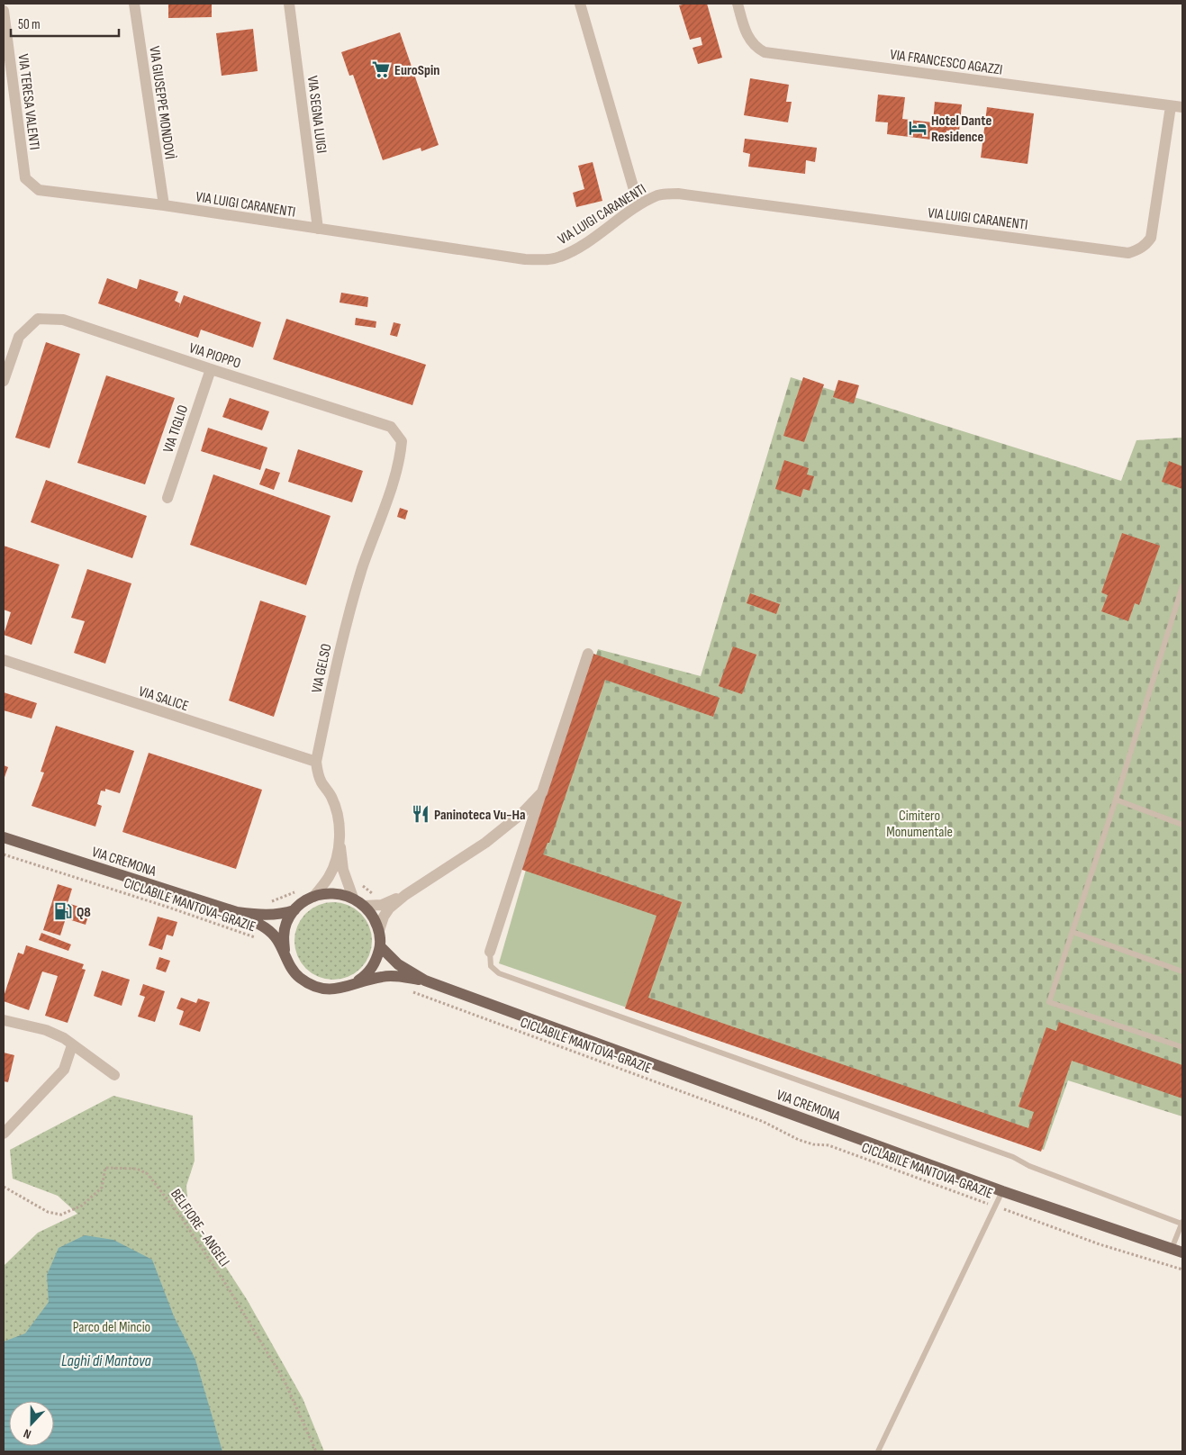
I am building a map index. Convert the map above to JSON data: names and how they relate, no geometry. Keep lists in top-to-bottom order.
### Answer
{
  "streets": {
    "main road": ["VIA CREMONA"],
    "street": [
      "VIA FRANCESCO AGAZZI",
      "VIA TERESA VALENTI",
      "VIA GIUSEPPE MONDOVÌ",
      "VIA SEGNA LUIGI",
      "VIA LUIGI CARANENTI",
      "VIA PIOPPO",
      "VIA TIGLIO",
      "VIA GELSO",
      "VIA SALICE"
    ],
    "path": ["CICLABILE MANTOVA-GRAZIE", "BELFIORE - ANGELI"]
  },
  "crossings": [
    ["VIA FRANCESCO AGAZZI", "VIA LUIGI CARANENTI"],
    ["VIA TERESA VALENTI", "VIA LUIGI CARANENTI"],
    ["VIA GIUSEPPE MONDOVÌ", "VIA LUIGI CARANENTI"],
    ["VIA SEGNA LUIGI", "VIA LUIGI CARANENTI"],
    ["VIA PIOPPO", "VIA TIGLIO"],
    ["VIA PIOPPO", "VIA GELSO"],
    ["VIA GELSO", "VIA SALICE"],
    ["VIA GELSO", "VIA CREMONA"]
  ],
  "water": ["Laghi di Mantova"],
  "parks": ["Cimitero Monumentale", "Parco del Mincio"],
  "places": {
    "supermarket": ["EuroSpin"],
    "hotel": ["Hotel Dante Residence"],
    "restaurant": ["Paninoteca Vu-Ha"],
    "fuel station": ["Q8"]
  },
  "scale_bar": "50 m",
  "north": "bottom"
}
